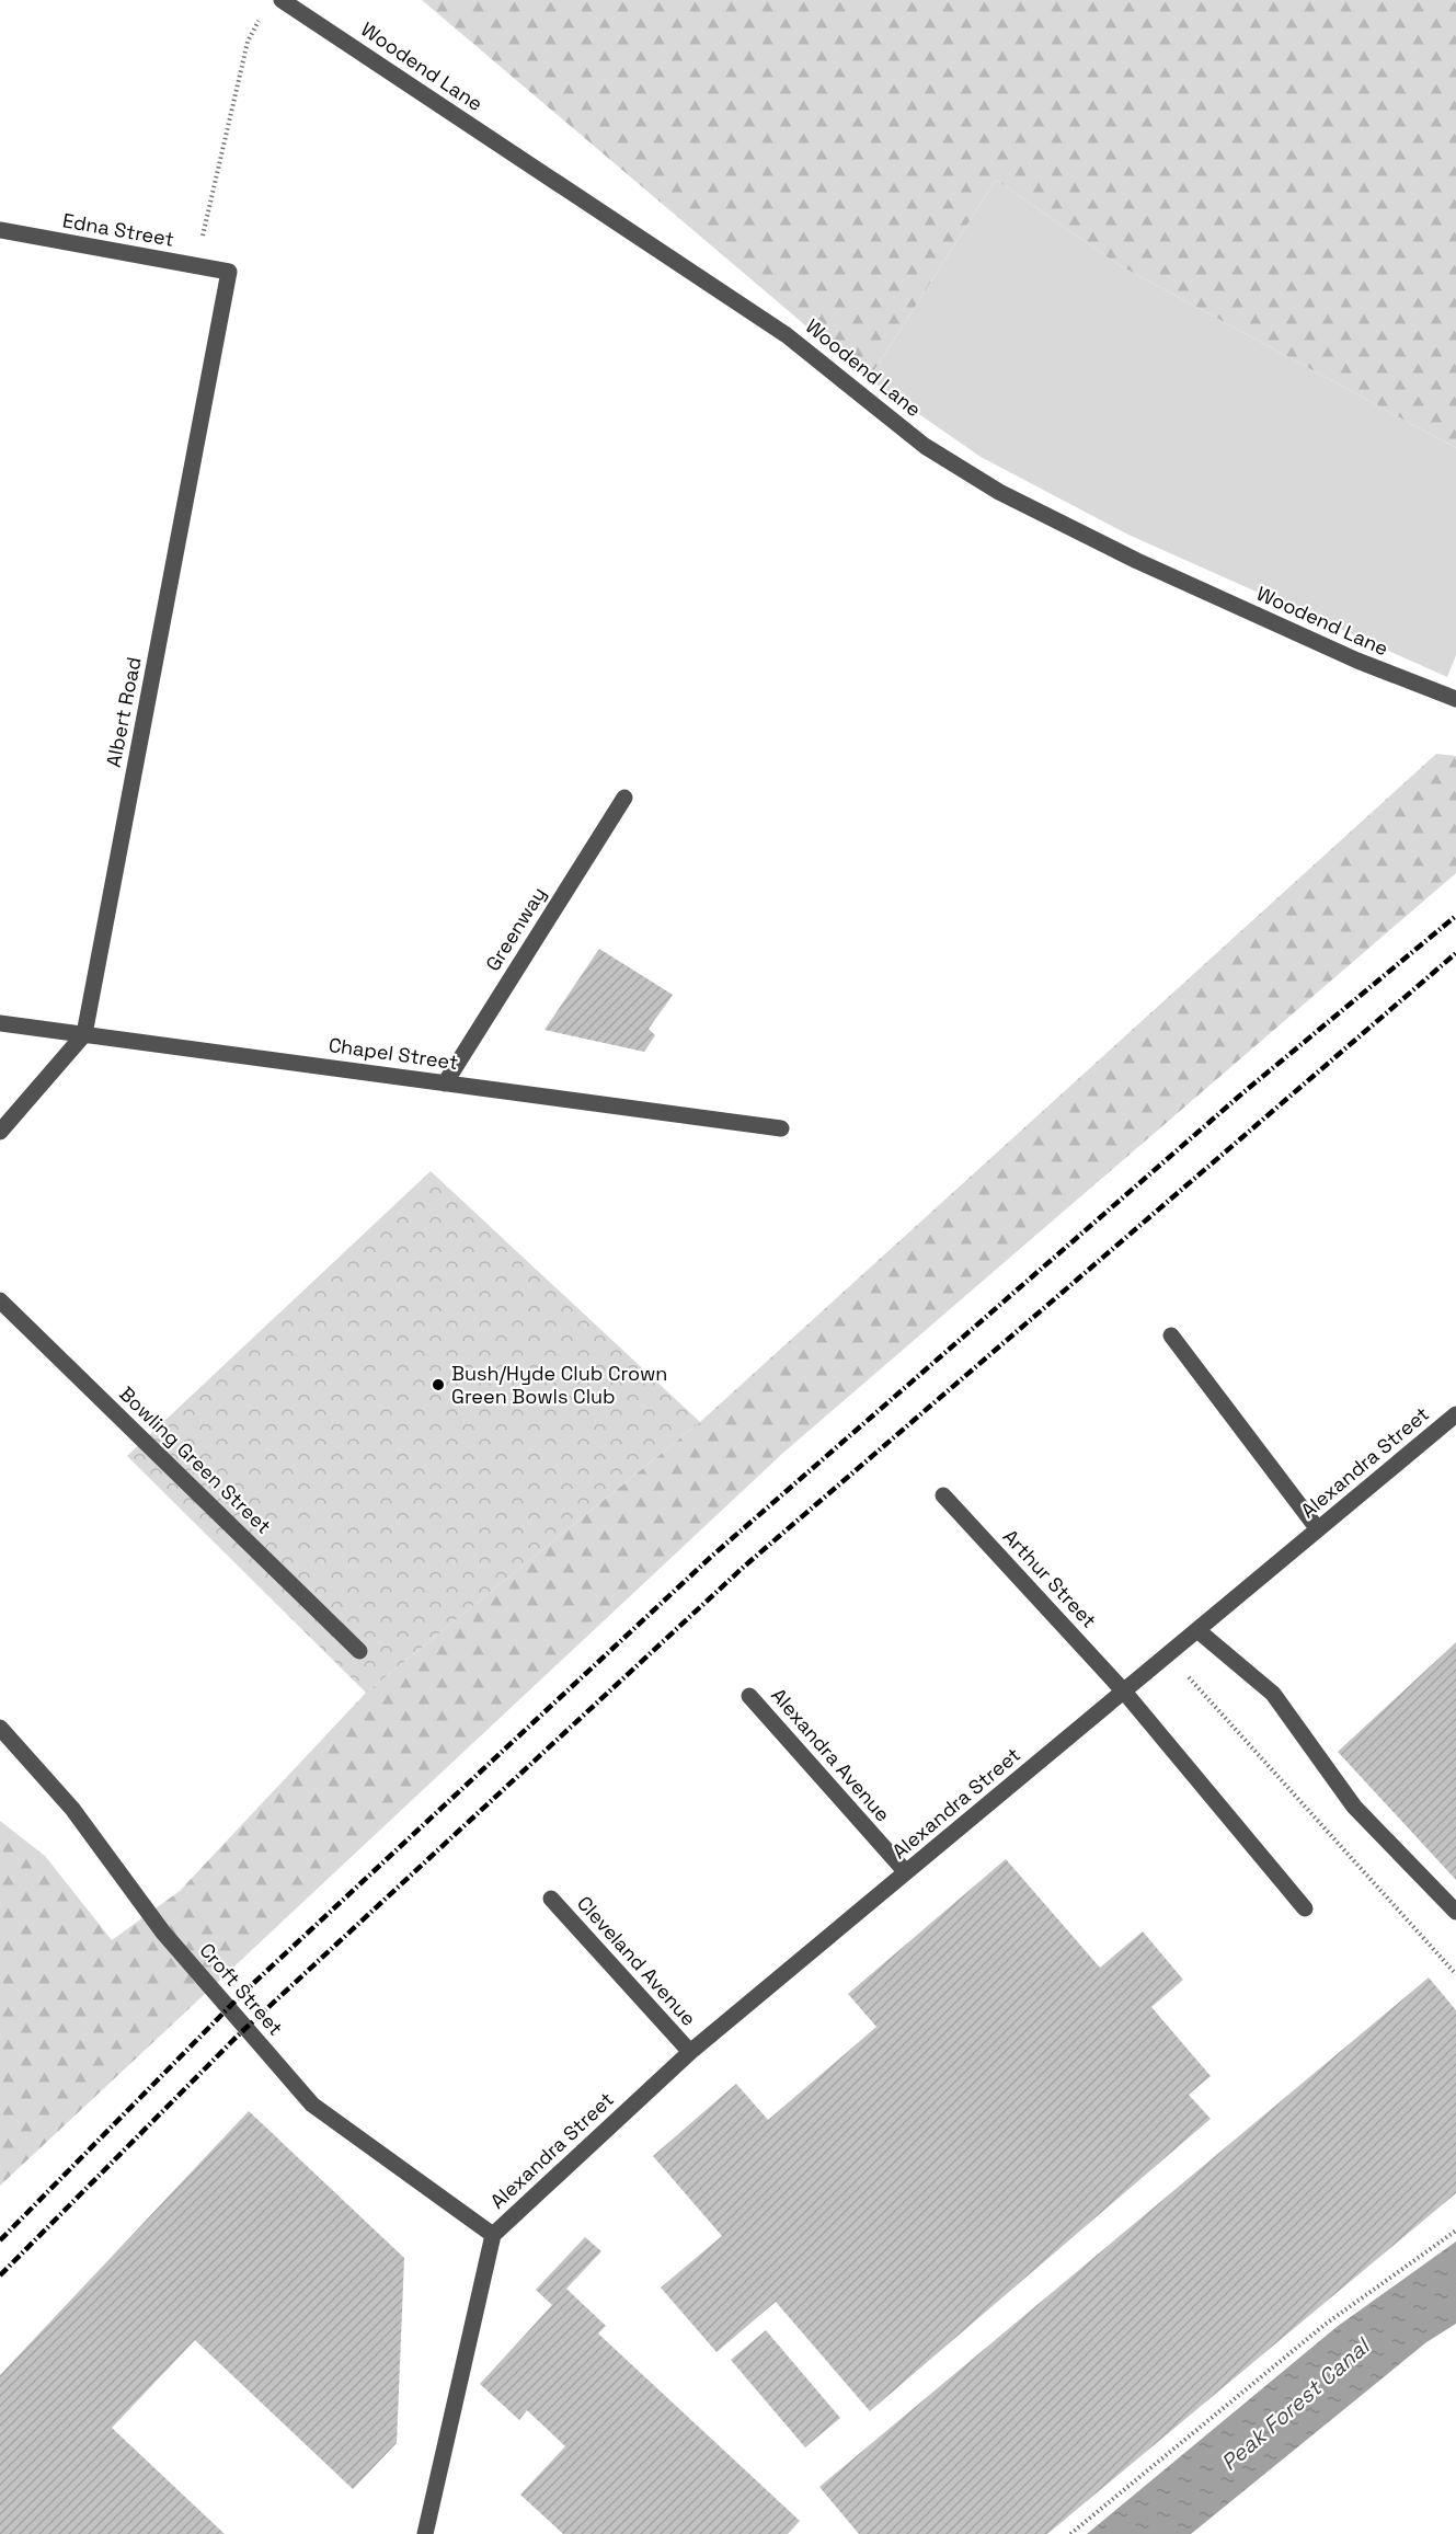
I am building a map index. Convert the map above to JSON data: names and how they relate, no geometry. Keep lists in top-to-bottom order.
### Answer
{
  "streets": {
    "street": [
      "Woodend Lane",
      "Edna Street",
      "Albert Road",
      "Greenway",
      "Chapel Street",
      "Bowling Green Street",
      "Alexandra Street",
      "Arthur Street",
      "Alexandra Avenue",
      "Cleveland Avenue",
      "Croft Street"
    ]
  },
  "crossings": [
    ["Edna Street", "Albert Road"],
    ["Albert Road", "Chapel Street"],
    ["Greenway", "Chapel Street"],
    ["Alexandra Street", "Arthur Street"],
    ["Alexandra Street", "Alexandra Avenue"],
    ["Alexandra Street", "Cleveland Avenue"],
    ["Alexandra Street", "Croft Street"]
  ],
  "water": ["Peak Forest Canal"],
  "places": ["Bush/Hyde Club Crown Green Bowls Club"]
}
